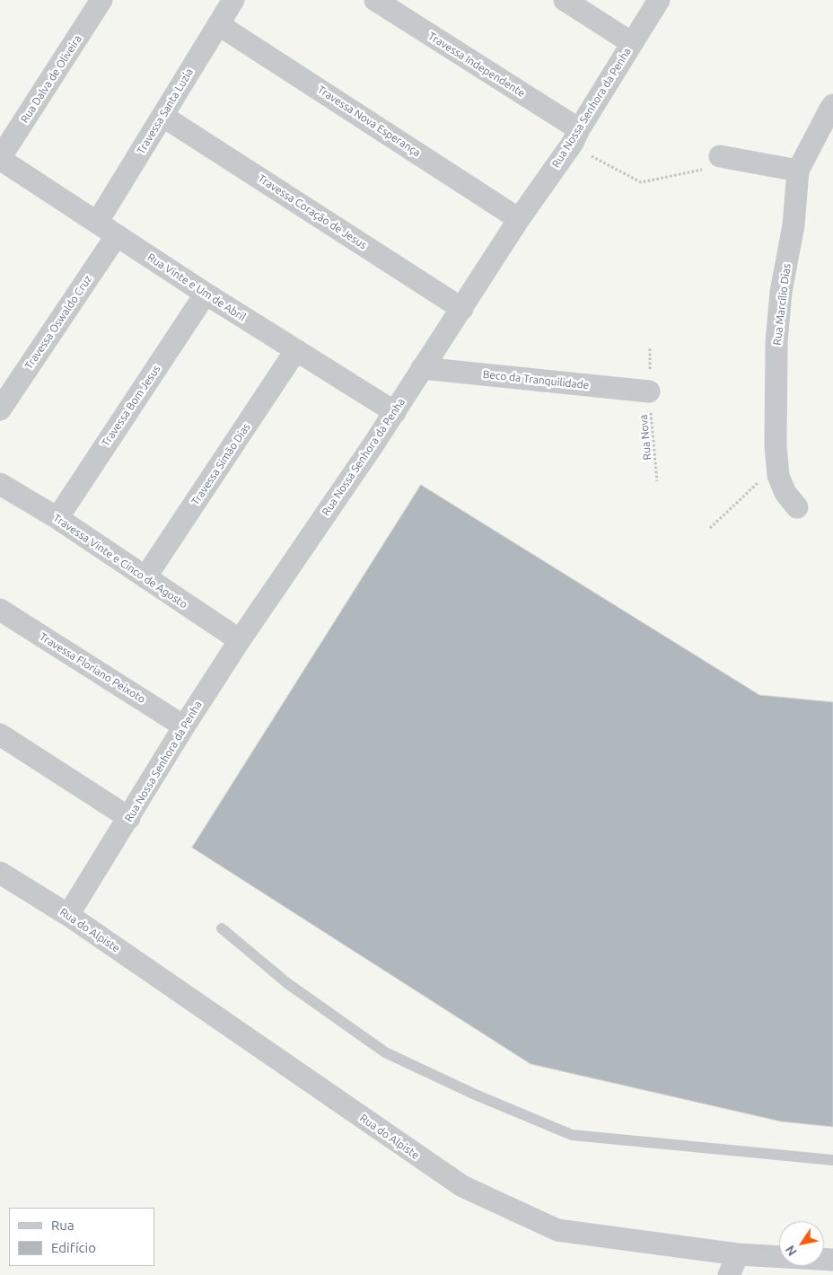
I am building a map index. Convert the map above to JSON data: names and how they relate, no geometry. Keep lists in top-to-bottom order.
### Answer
{
  "streets": {
    "street": [
      "Travessa Independente",
      "Rua Dalva de Oliveira",
      "Rua Nossa Senhora da Penha",
      "Travessa Santa Luzia",
      "Travessa Nova Esperança",
      "Travessa Coração de Jesus",
      "Rua Vinte e Um de Abril",
      "Rua Marcílio Dias",
      "Travessa Oswaldo Cruz",
      "Beco da Tranquilidade",
      "Travessa Bom Jesus",
      "Travessa Simão Dias",
      "Travessa Vinte e Cinco de Agosto",
      "Travessa Floriano Peixoto",
      "Rua do Alpiste"
    ],
    "path": ["Rua Nova"]
  },
  "crossings": [
    ["Travessa Independente", "Rua Nossa Senhora da Penha"],
    ["Rua Dalva de Oliveira", "Rua Vinte e Um de Abril"],
    ["Rua Nossa Senhora da Penha", "Travessa Nova Esperança"],
    ["Rua Nossa Senhora da Penha", "Travessa Coração de Jesus"],
    ["Rua Nossa Senhora da Penha", "Rua Vinte e Um de Abril"],
    ["Rua Nossa Senhora da Penha", "Beco da Tranquilidade"],
    ["Rua Nossa Senhora da Penha", "Travessa Vinte e Cinco de Agosto"],
    ["Rua Nossa Senhora da Penha", "Travessa Floriano Peixoto"],
    ["Rua Nossa Senhora da Penha", "Rua do Alpiste"],
    ["Travessa Santa Luzia", "Travessa Nova Esperança"],
    ["Travessa Santa Luzia", "Travessa Coração de Jesus"],
    ["Travessa Santa Luzia", "Rua Vinte e Um de Abril"],
    ["Rua Vinte e Um de Abril", "Travessa Oswaldo Cruz"],
    ["Rua Vinte e Um de Abril", "Travessa Bom Jesus"],
    ["Rua Vinte e Um de Abril", "Travessa Simão Dias"],
    ["Beco da Tranquilidade", "Rua Nova"],
    ["Travessa Bom Jesus", "Travessa Vinte e Cinco de Agosto"],
    ["Travessa Simão Dias", "Travessa Vinte e Cinco de Agosto"]
  ],
  "legend": ["Rua", "Edifício"],
  "north": "bottom left"
}
